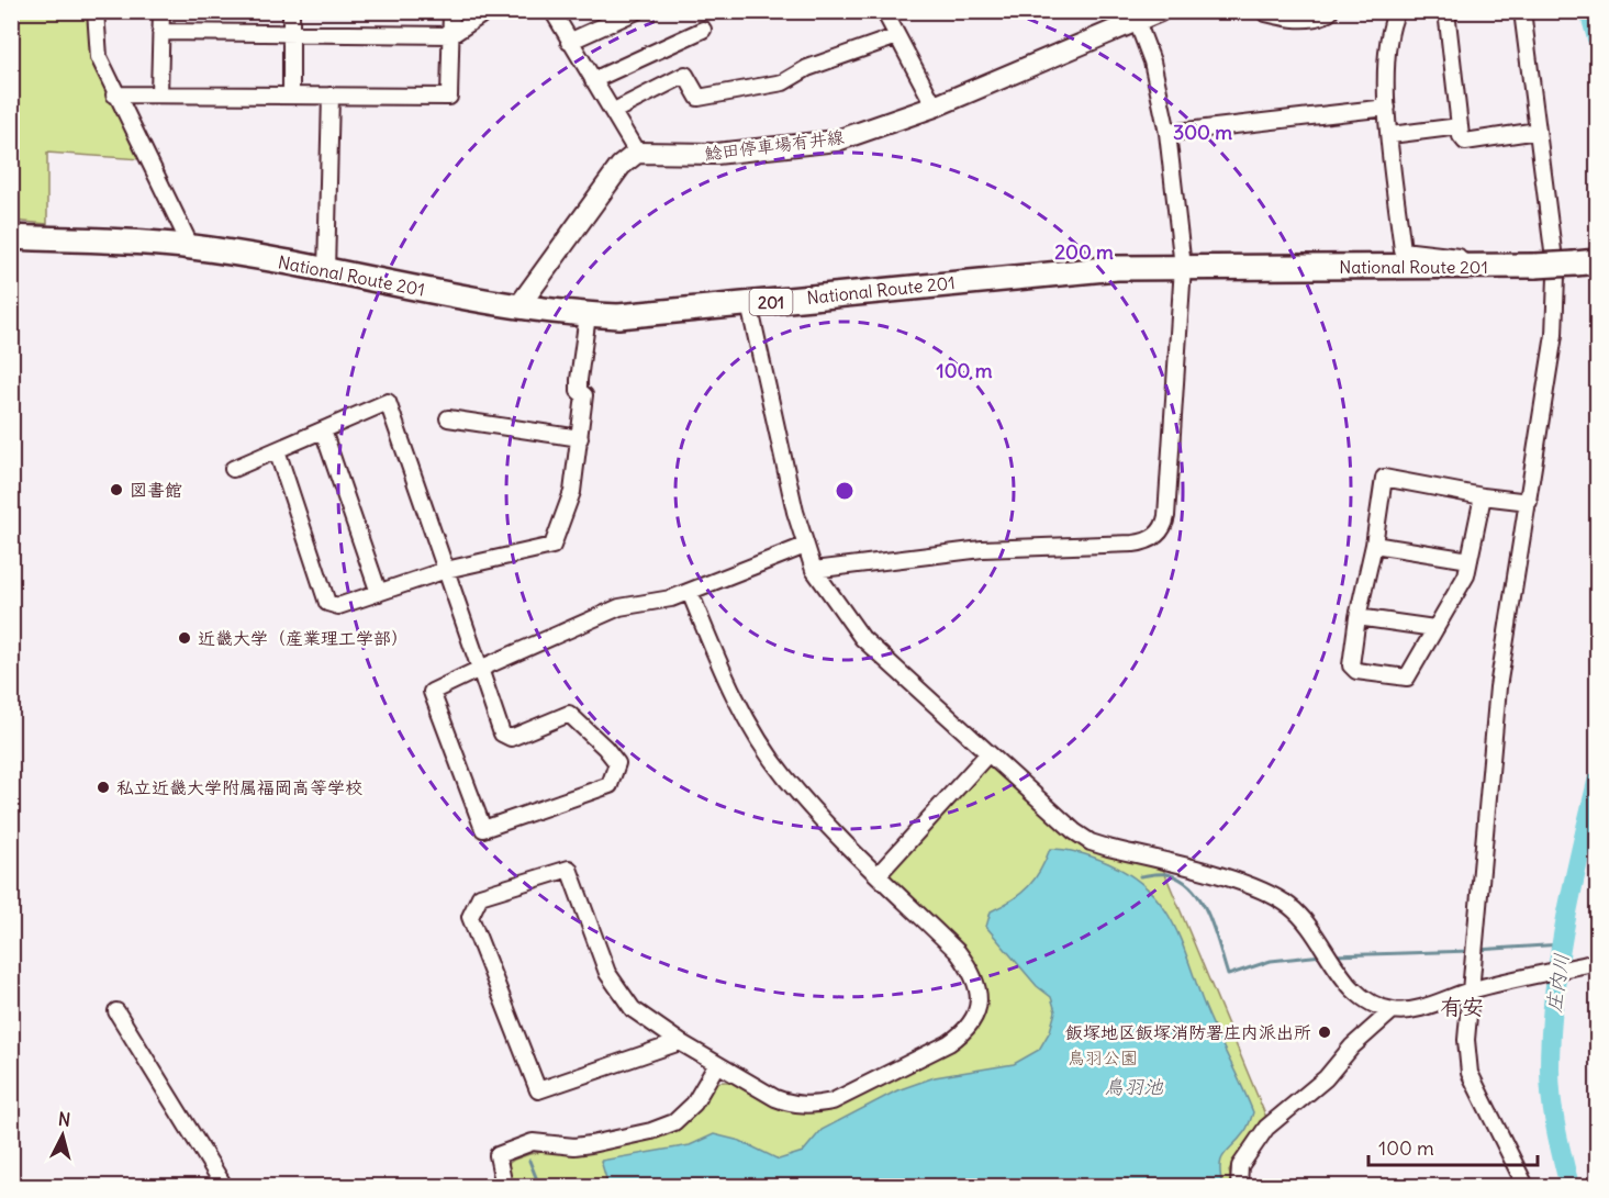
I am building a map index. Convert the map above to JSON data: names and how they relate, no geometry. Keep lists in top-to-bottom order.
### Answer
{
  "streets": {
    "highway": ["National Route 201", "201"],
    "main road": ["鯰田停車場有井線"]
  },
  "districts": ["有安"],
  "water": ["庄内川", "鳥羽池"],
  "parks": ["鳥羽公園"],
  "places": [
    "図書館",
    "近畿大学（産業理工学部）",
    "私立近畿大学附属福岡高等学校",
    "飯塚地区飯塚消防署庄内派出所"
  ],
  "scale_bar": "100 m",
  "north": "top",
  "rings": ["300 m", "200 m", "100 m"]
}
